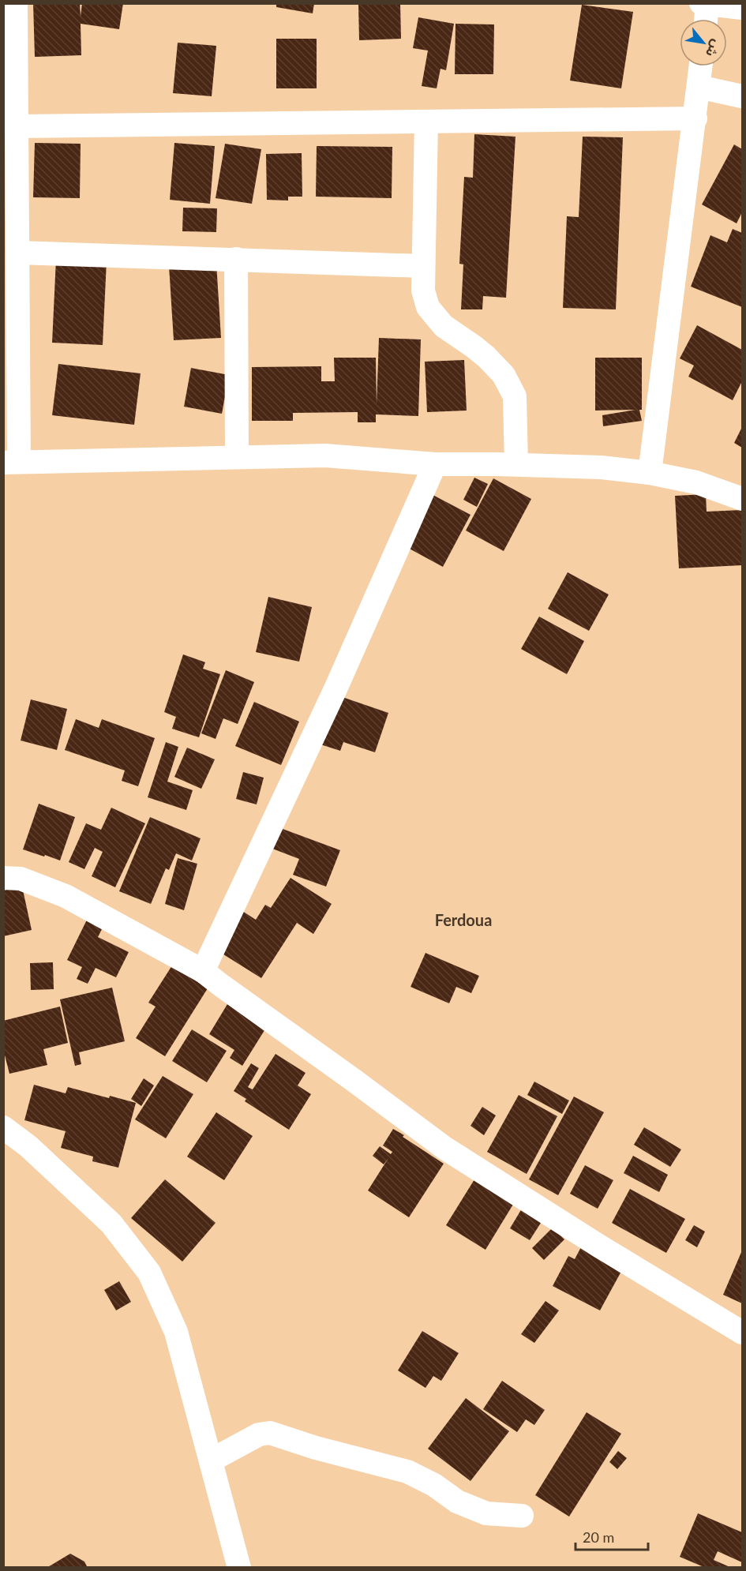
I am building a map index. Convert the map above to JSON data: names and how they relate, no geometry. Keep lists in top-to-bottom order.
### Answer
{
  "districts": ["Ferdoua"],
  "scale_bar": "20 m",
  "north": "bottom right"
}
